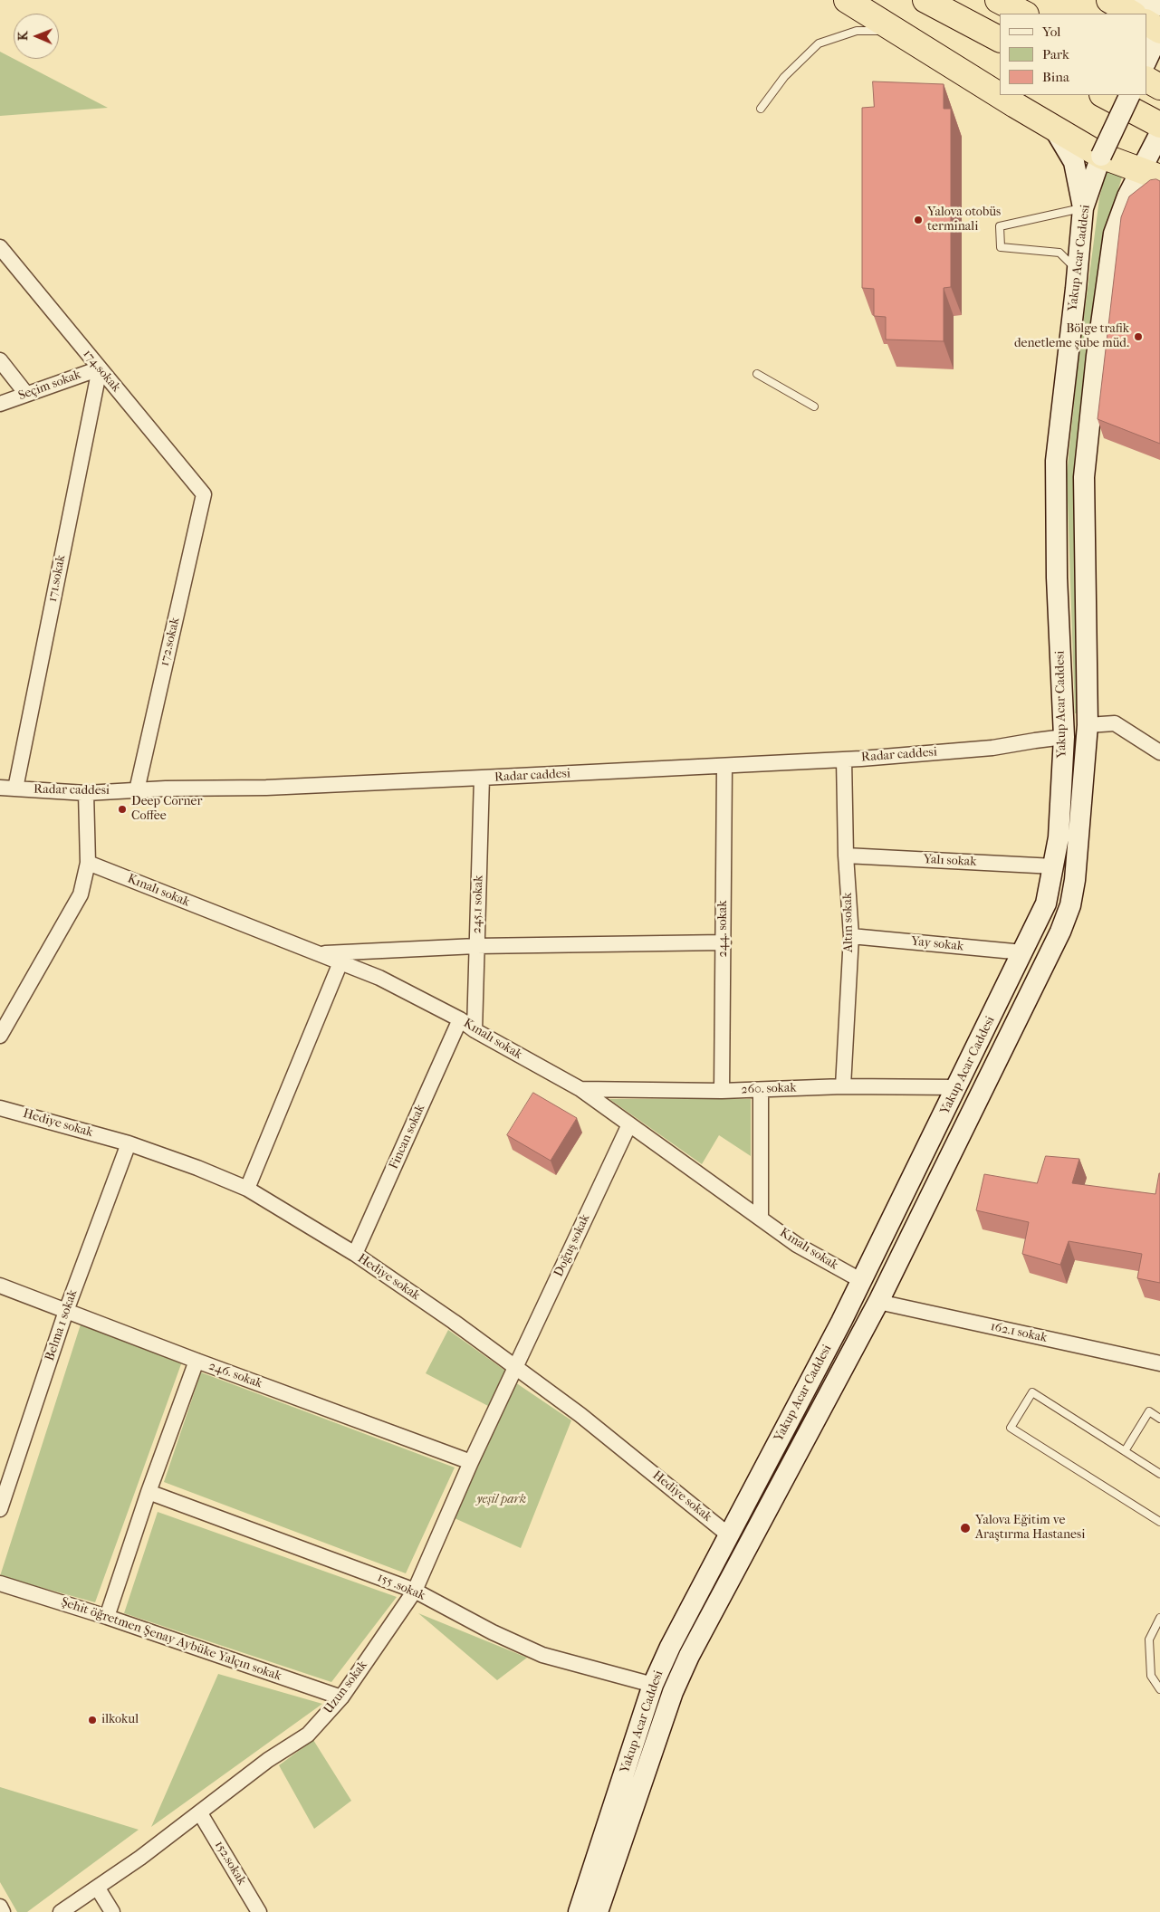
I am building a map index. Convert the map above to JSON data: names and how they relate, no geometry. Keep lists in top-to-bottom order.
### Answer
{
  "streets": {
    "street": [
      "Yakup Acar Caddesi",
      "174.sokak",
      "Seçim sokak",
      "171.sokak",
      "172.sokak",
      "Radar caddesi",
      "Yalı sokak",
      "Kınalı sokak",
      "245.1 sokak",
      "Altın sokak",
      "244. sokak",
      "Yay sokak",
      "260. sokak",
      "Hediye sokak",
      "Fincan sokak",
      "Doğuş sokak",
      "Belma 1 sokak",
      "162.1 sokak",
      "246. sokak",
      "155 .sokak",
      "Şehit öğretmen Şenay Aybüke Yalçın sokak",
      "Uzun sokak",
      "152.sokak"
    ]
  },
  "crossings": [
    ["Yakup Acar Caddesi", "Radar caddesi"],
    ["Yakup Acar Caddesi", "Yalı sokak"],
    ["Yakup Acar Caddesi", "Kınalı sokak"],
    ["Yakup Acar Caddesi", "Yay sokak"],
    ["Yakup Acar Caddesi", "260. sokak"],
    ["Yakup Acar Caddesi", "Hediye sokak"],
    ["Yakup Acar Caddesi", "162.1 sokak"],
    ["Yakup Acar Caddesi", "155 .sokak"],
    ["174.sokak", "Seçim sokak"],
    ["174.sokak", "171.sokak"],
    ["174.sokak", "172.sokak"],
    ["Seçim sokak", "171.sokak"],
    ["171.sokak", "Radar caddesi"],
    ["172.sokak", "Radar caddesi"],
    ["Radar caddesi", "245.1 sokak"],
    ["Radar caddesi", "Altın sokak"],
    ["Radar caddesi", "244. sokak"],
    ["Yalı sokak", "Altın sokak"],
    ["Kınalı sokak", "245.1 sokak"],
    ["Kınalı sokak", "260. sokak"],
    ["Kınalı sokak", "Fincan sokak"],
    ["Kınalı sokak", "Doğuş sokak"],
    ["Altın sokak", "Yay sokak"],
    ["Altın sokak", "260. sokak"],
    ["244. sokak", "260. sokak"],
    ["Hediye sokak", "Fincan sokak"],
    ["Hediye sokak", "Doğuş sokak"],
    ["Hediye sokak", "Belma 1 sokak"],
    ["Hediye sokak", "Uzun sokak"],
    ["Doğuş sokak", "Uzun sokak"],
    ["Belma 1 sokak", "246. sokak"],
    ["246. sokak", "Uzun sokak"],
    ["155 .sokak", "Uzun sokak"],
    ["Şehit öğretmen Şenay Aybüke Yalçın sokak", "Uzun sokak"],
    ["Uzun sokak", "152.sokak"]
  ],
  "parks": ["yeşil park"],
  "places": [
    "Yalova otobüs terminali",
    "Bölge trafik denetleme şube müd.",
    "Deep Corner Coffee",
    "Yalova Eğitim ve Araştırma Hastanesi",
    "ilkokul"
  ],
  "legend": ["Yol", "Park", "Bina"],
  "north": "left"
}
